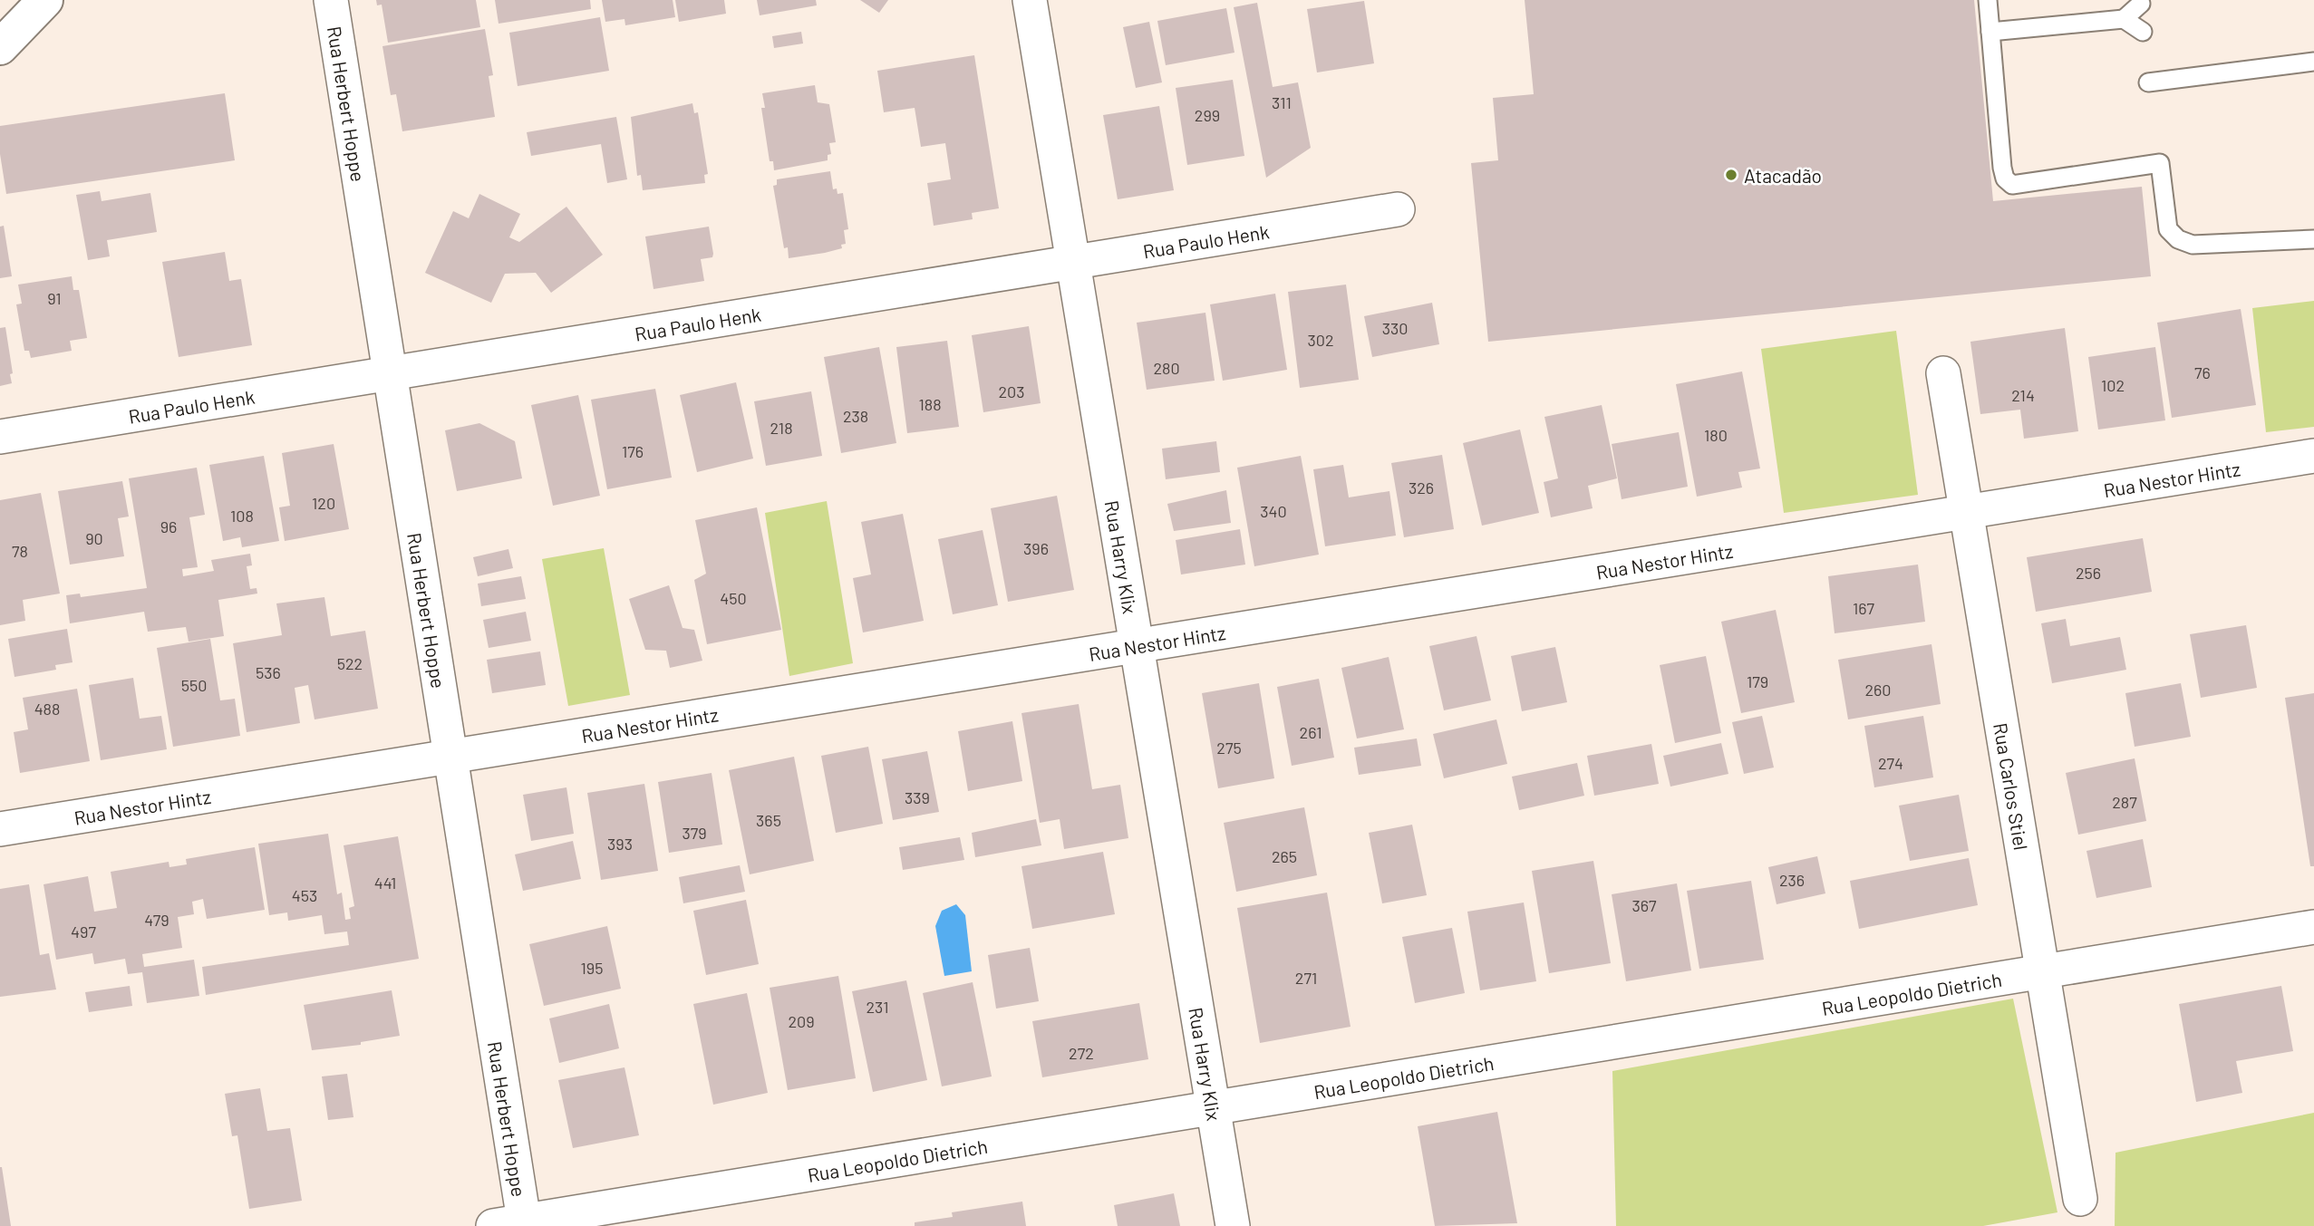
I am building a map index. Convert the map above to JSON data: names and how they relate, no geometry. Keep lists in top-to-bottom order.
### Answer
{
  "streets": {
    "street": [
      "Rua Herbert Hoppe",
      "Rua Paulo Henk",
      "Rua Nestor Hintz",
      "Rua Harry Klix",
      "Rua Carlos Stiel",
      "Rua Leopoldo Dietrich"
    ]
  },
  "crossings": [
    ["Rua Herbert Hoppe", "Rua Paulo Henk"],
    ["Rua Herbert Hoppe", "Rua Nestor Hintz"],
    ["Rua Herbert Hoppe", "Rua Leopoldo Dietrich"],
    ["Rua Paulo Henk", "Rua Harry Klix"],
    ["Rua Nestor Hintz", "Rua Harry Klix"],
    ["Rua Nestor Hintz", "Rua Carlos Stiel"],
    ["Rua Harry Klix", "Rua Leopoldo Dietrich"],
    ["Rua Carlos Stiel", "Rua Leopoldo Dietrich"]
  ],
  "places": ["Atacadão"],
  "house_numbers": [
    "311",
    "299",
    "91",
    "330",
    "302",
    "280",
    "76",
    "102",
    "203",
    "214",
    "188",
    "238",
    "218",
    "180",
    "176",
    "326",
    "120",
    "340",
    "108",
    "96",
    "90",
    "396",
    "78",
    "256",
    "450",
    "167",
    "522",
    "536",
    "179",
    "550",
    "260",
    "488",
    "261",
    "275",
    "274",
    "339",
    "287",
    "365",
    "379",
    "393",
    "265",
    "236",
    "441",
    "453",
    "367",
    "479",
    "497",
    "195",
    "271",
    "231",
    "209",
    "272"
  ]
}
